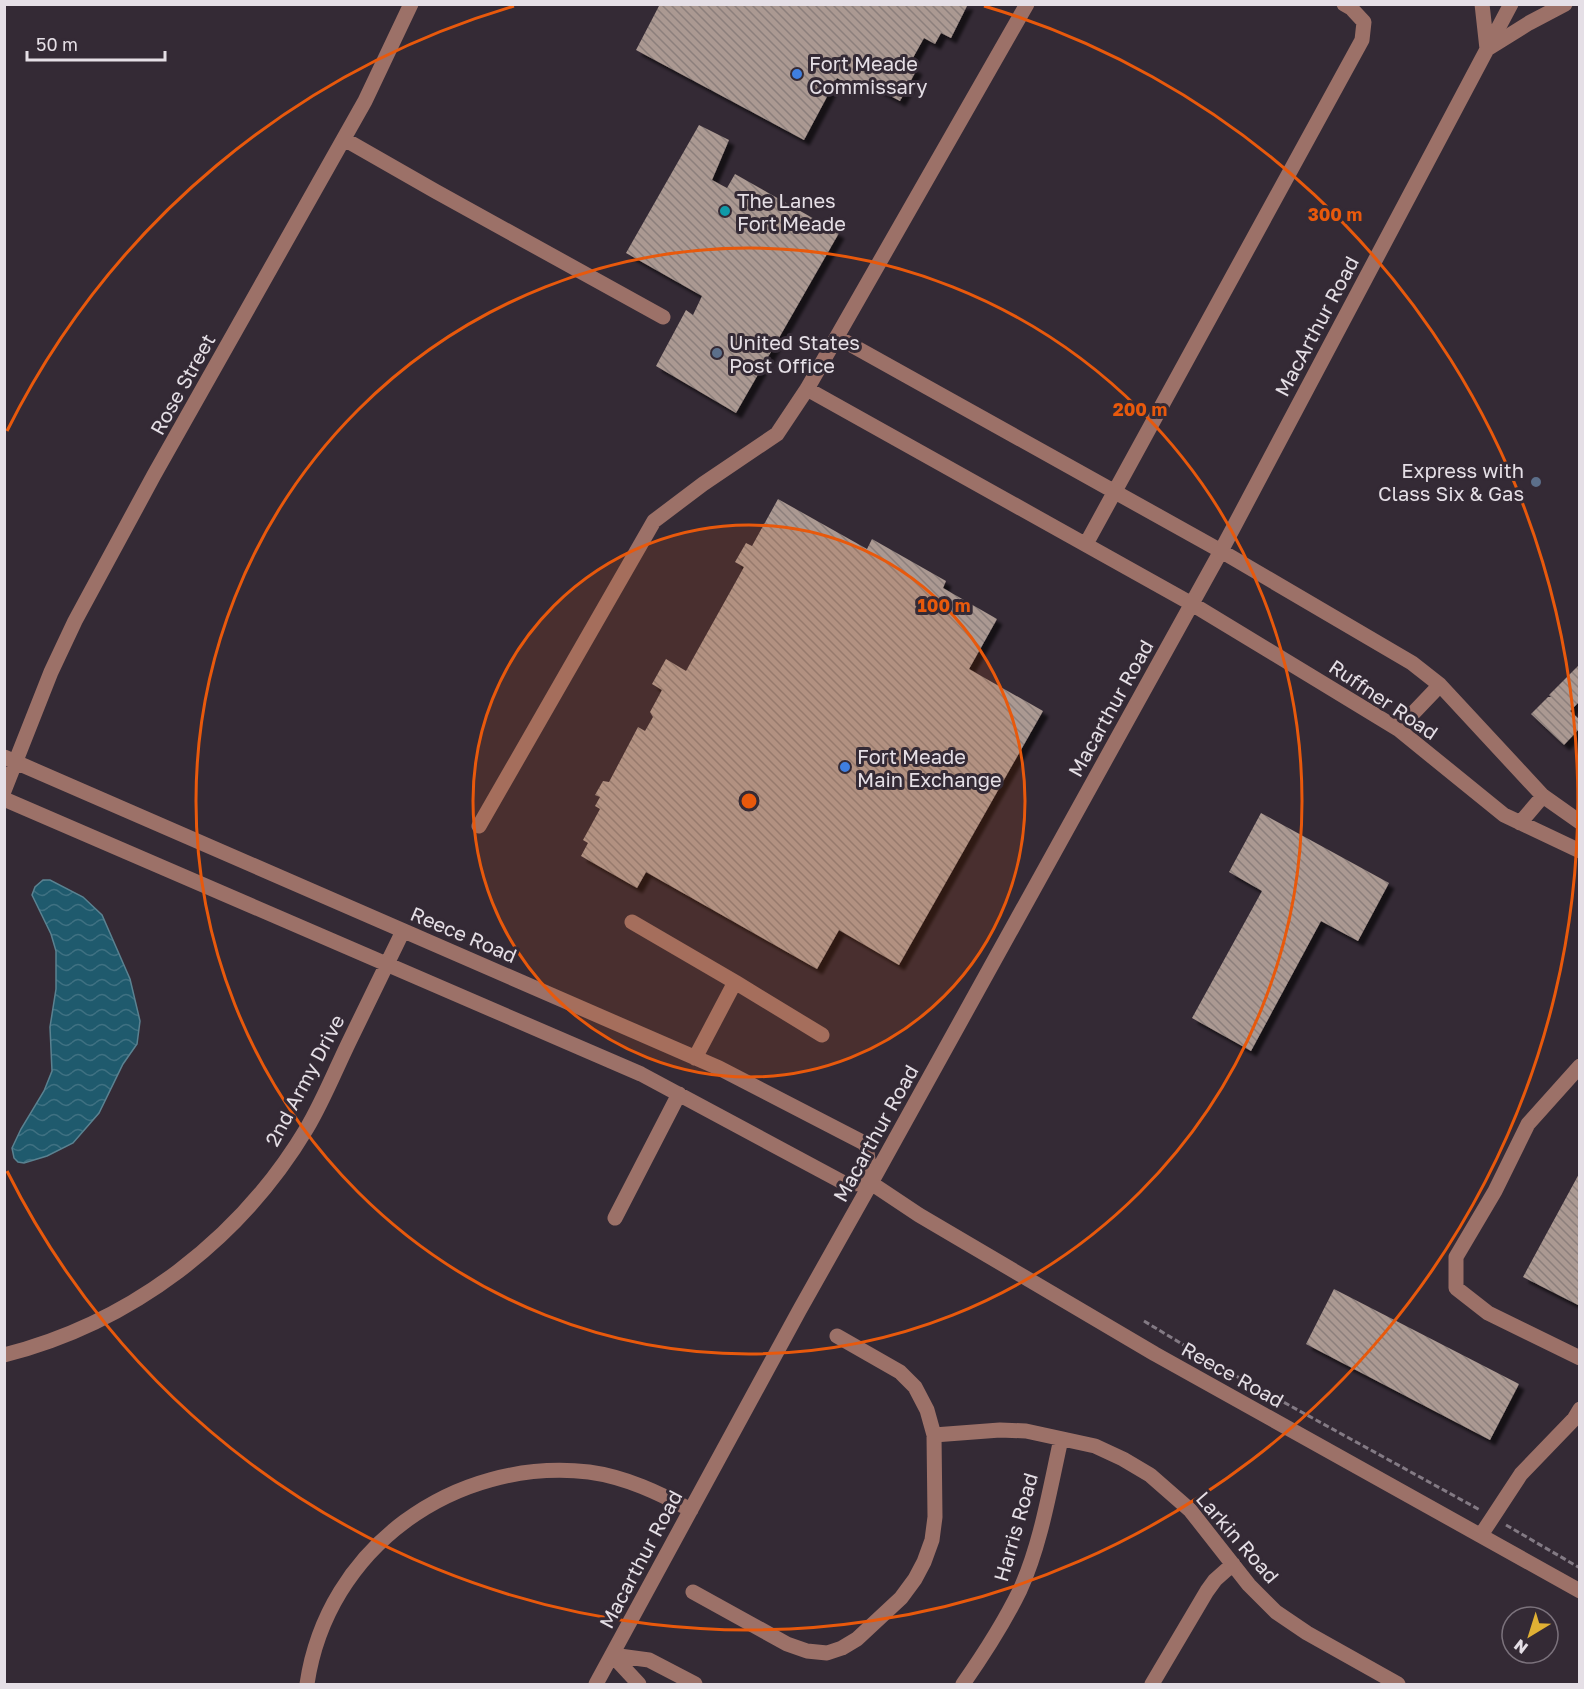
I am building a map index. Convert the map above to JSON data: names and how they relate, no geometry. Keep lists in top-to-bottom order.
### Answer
{
  "streets": {
    "street": [
      "MacArthur Road",
      "Rose Street",
      "Ruffner Road",
      "Macarthur Road",
      "Reece Road",
      "2nd Army Drive",
      "Harris Road",
      "Larkin Road"
    ]
  },
  "crossings": [
    ["MacArthur Road", "Ruffner Road"],
    ["MacArthur Road", "Macarthur Road"],
    ["Rose Street", "Reece Road"],
    ["Ruffner Road", "Macarthur Road"],
    ["Macarthur Road", "Reece Road"],
    ["Reece Road", "2nd Army Drive"],
    ["Harris Road", "Larkin Road"]
  ],
  "places": [
    "Fort Meade Commissary",
    "The Lanes Fort Meade",
    "United States Post Office",
    "Express with Class Six & Gas",
    "Fort Meade Main Exchange"
  ],
  "scale_bar": "50 m",
  "north": "bottom left",
  "rings": ["300 m", "200 m", "100 m"]
}
